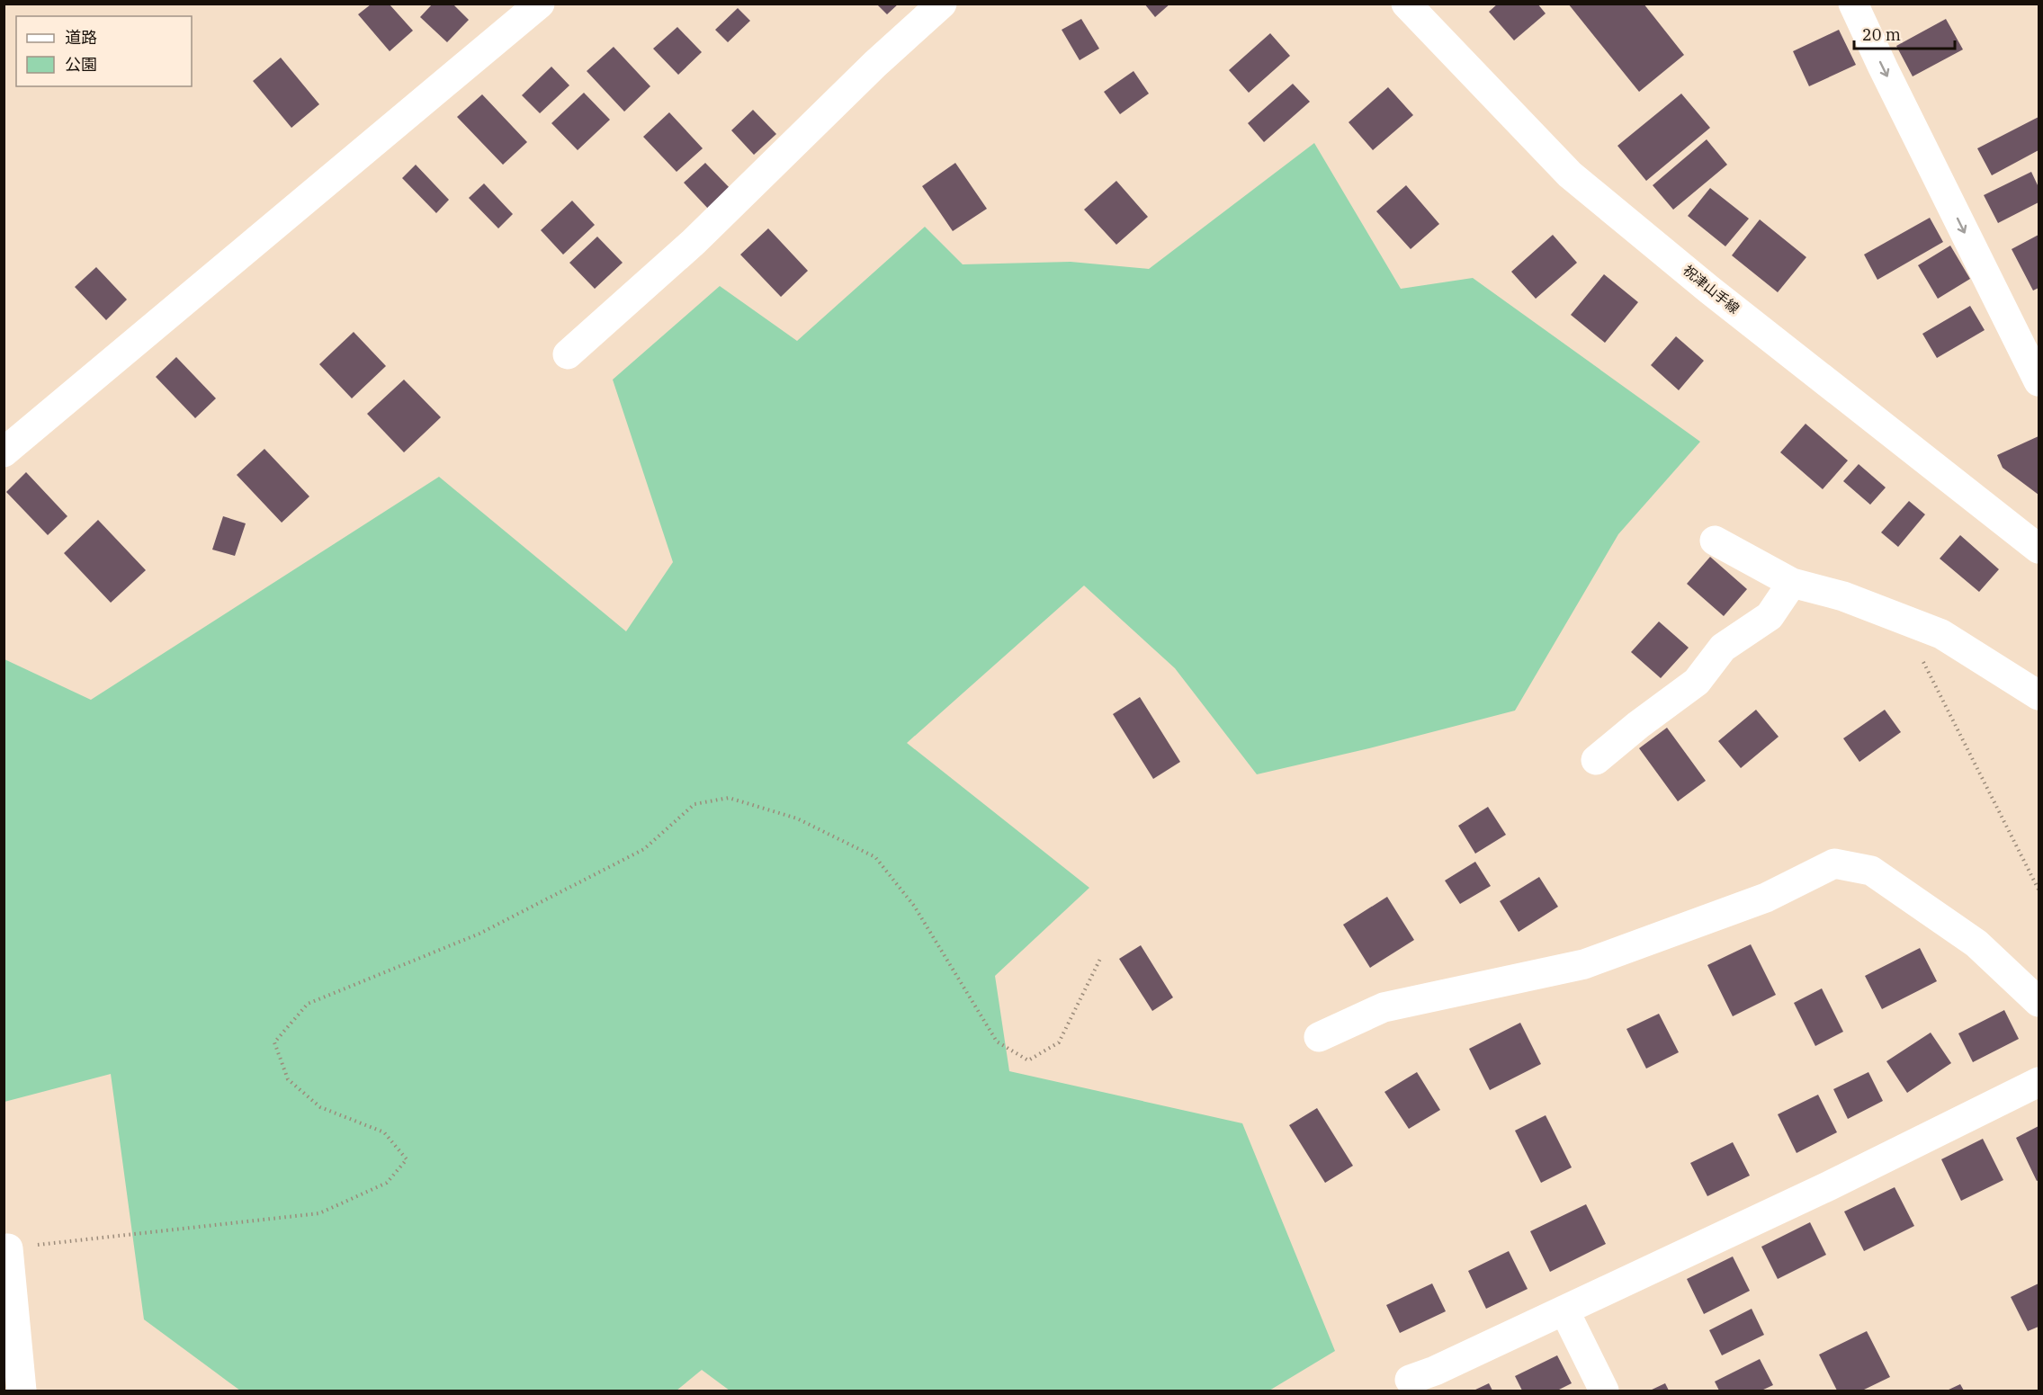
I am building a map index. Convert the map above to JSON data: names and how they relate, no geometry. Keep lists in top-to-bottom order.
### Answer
{
  "streets": {
    "street": ["祝津山手線"]
  },
  "legend": ["道路", "公園"],
  "scale_bar": "20 m"
}
